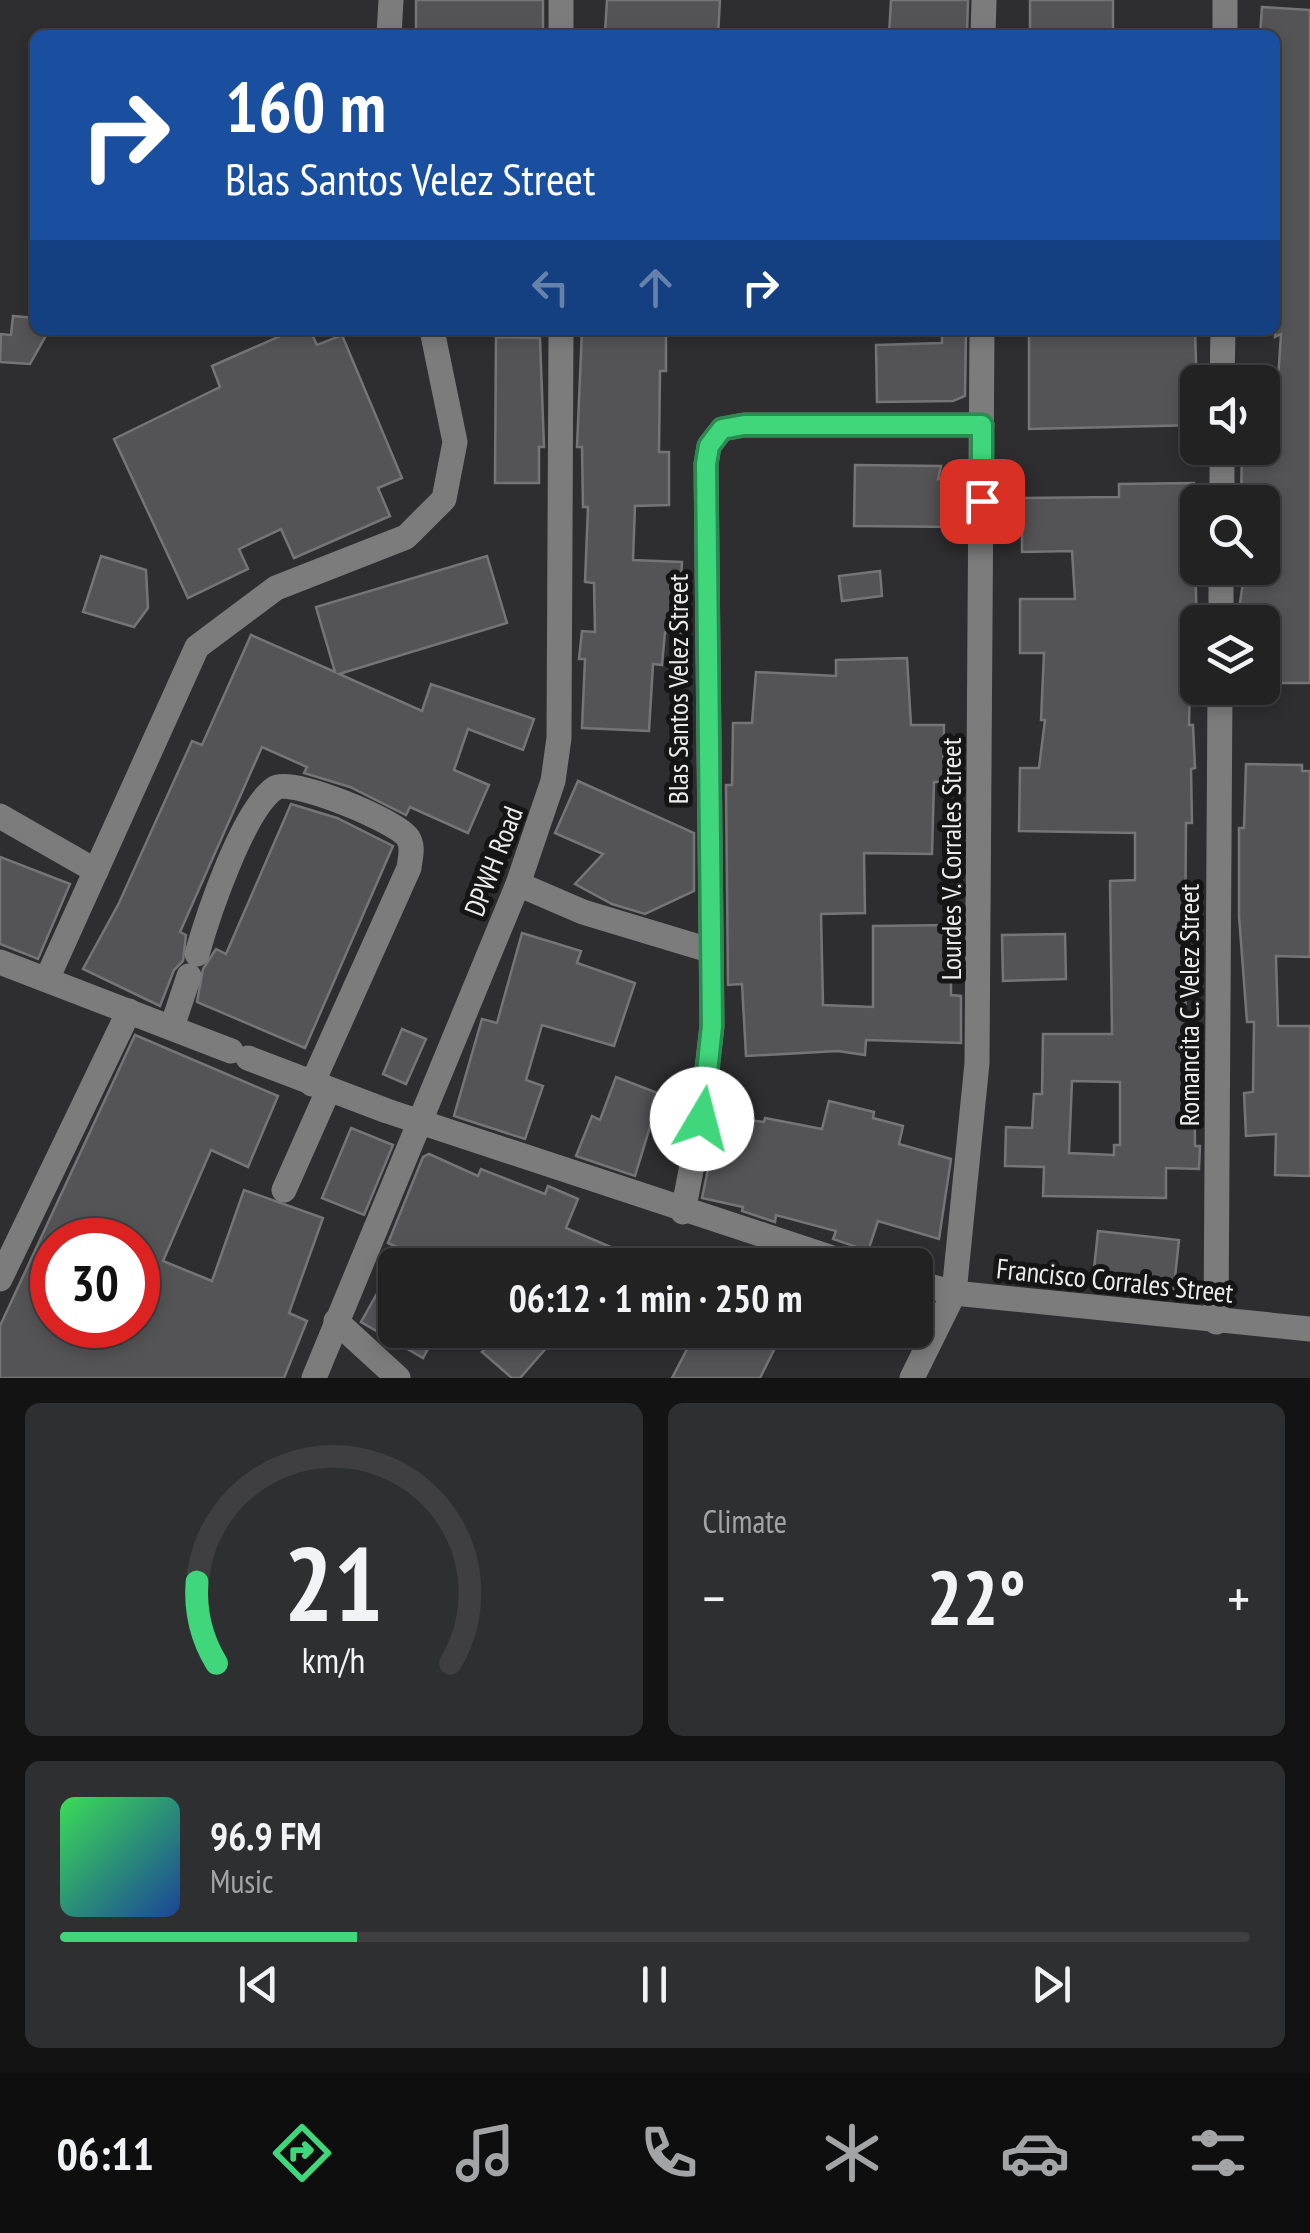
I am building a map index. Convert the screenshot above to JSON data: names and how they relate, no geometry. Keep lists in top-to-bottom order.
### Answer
{
  "streets": {
    "street": [
      "Blas Santos Velez Street",
      "Lourdes V. Corrales Street",
      "DPWH Road",
      "Romancita C. Velez Street",
      "Francisco Corrales Street"
    ]
  },
  "crossings": [
    ["Blas Santos Velez Street", "Lourdes V. Corrales Street"],
    ["Lourdes V. Corrales Street", "Francisco Corrales Street"],
    ["Romancita C. Velez Street", "Francisco Corrales Street"]
  ],
  "page": {
    "turn": ["160 m", "Blas Santos Velez Street"],
    "limit": "30",
    "trip": "06:12 · 1 min · 250 m",
    "tile": "Climate",
    "heat": ["−", "22°", "+"],
    "song": ["96.9 FM", "Music"],
    "tabs": "06:11",
    "gauge": ["21", "km/h"]
  }
}
